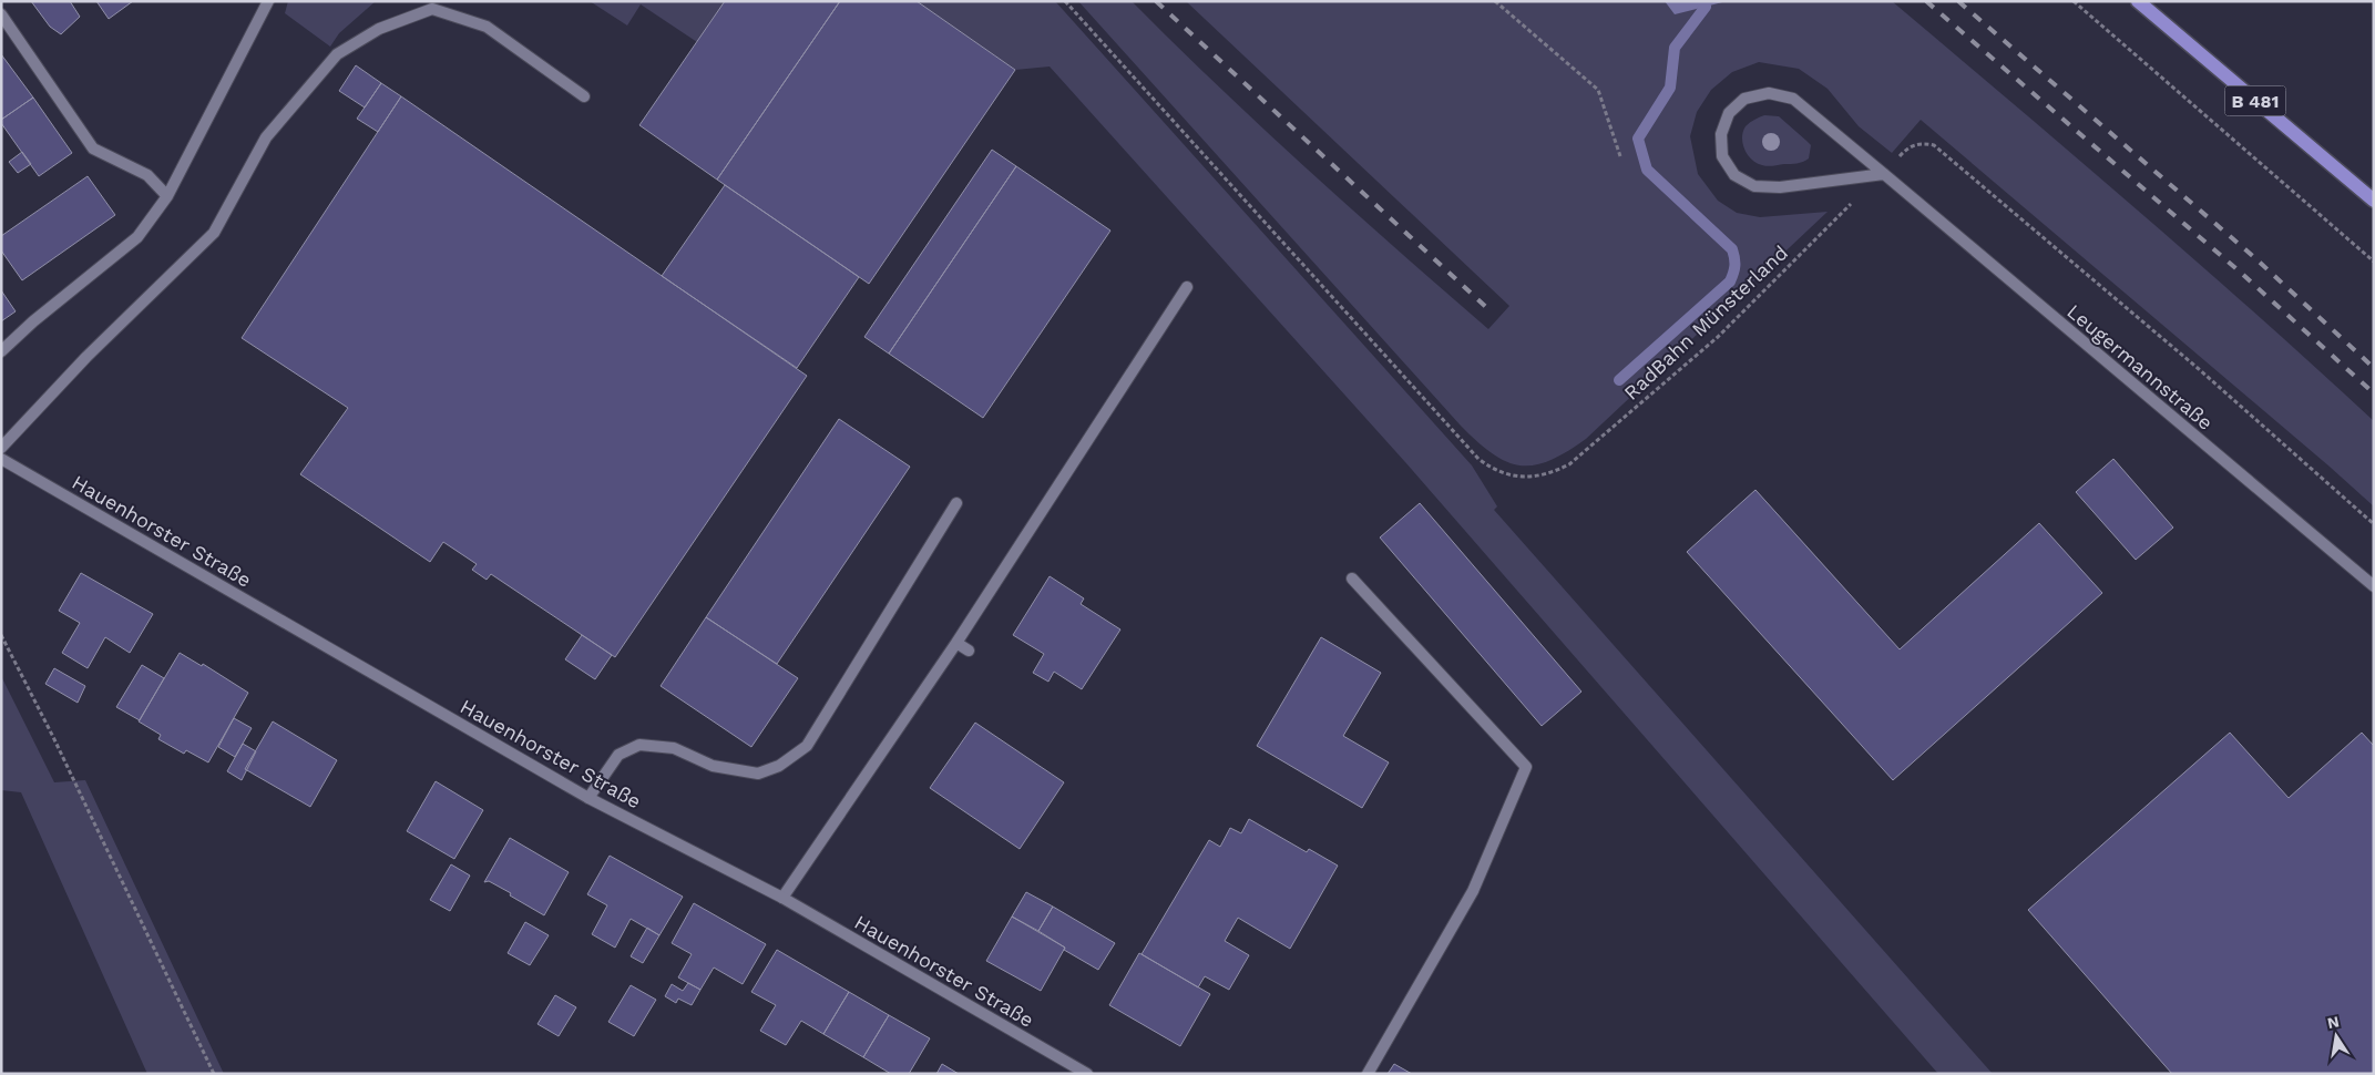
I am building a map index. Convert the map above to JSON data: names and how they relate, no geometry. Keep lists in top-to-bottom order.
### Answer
{
  "streets": {
    "main road": ["B 481"],
    "street": ["Leugermannstraße", "Hauenhorster Straße"],
    "path": ["RadBahn Münsterland"]
  },
  "north": "top"
}
